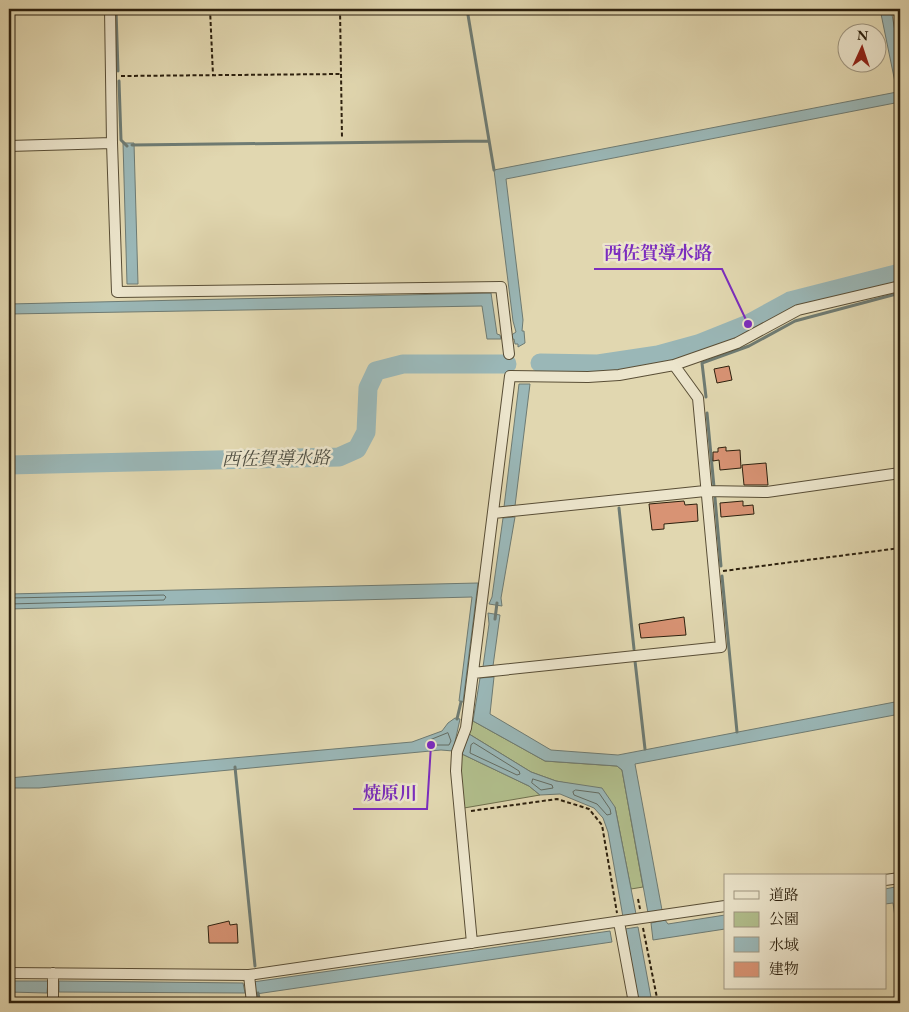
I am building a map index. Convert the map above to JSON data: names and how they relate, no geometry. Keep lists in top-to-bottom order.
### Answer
{
  "water": ["西佐賀導水路"],
  "places": ["西佐賀導水路", "焼原川"],
  "legend": [
    "道路",
    "公園",
    "水域",
    "建物"
  ],
  "north": "top"
}
